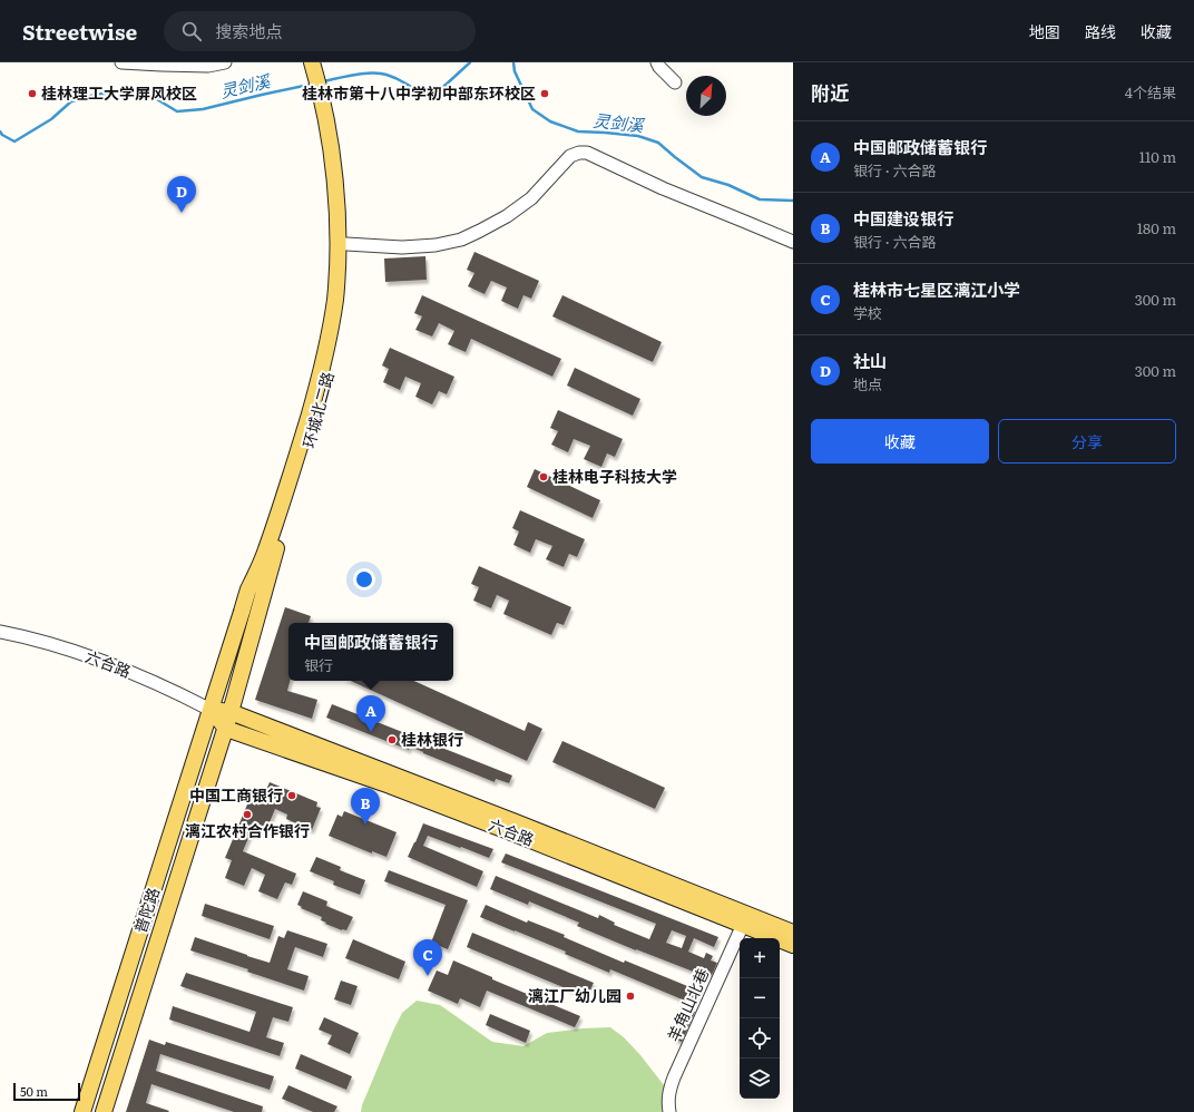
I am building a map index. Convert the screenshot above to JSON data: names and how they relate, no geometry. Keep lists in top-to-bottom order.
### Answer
{
  "streets": {
    "main road": ["环城北二路", "六合路", "普陀路"],
    "street": ["羊角山北巷"]
  },
  "crossings": [
    ["环城北二路", "六合路"],
    ["环城北二路", "普陀路"],
    ["六合路", "普陀路"],
    ["六合路", "羊角山北巷"]
  ],
  "water": ["灵剑溪"],
  "places": [
    "桂林理工大学屏风校区",
    "桂林市第十八中学初中部东环校区",
    "桂林电子科技大学",
    "桂林银行",
    "中国工商银行",
    "漓江农村合作银行",
    "漓江厂幼儿园"
  ],
  "scale_bar": "50 m",
  "north": "top right",
  "page": {
    "header": "Streetwise",
    "search": "搜索地点",
    "nav": ["地图", "路线", "收藏"],
    "heading": ["附近", "4个结果"],
    "list": [
      {
        "mark": "A",
        "name": "中国邮政储蓄银行",
        "note": "银行 · 六合路",
        "value": "110 m"
      },
      {
        "mark": "B",
        "name": "中国建设银行",
        "note": "银行 · 六合路",
        "value": "180 m"
      },
      {
        "mark": "C",
        "name": "桂林市七星区漓江小学",
        "note": "学校",
        "value": "300 m"
      },
      {
        "mark": "D",
        "name": "社山",
        "note": "地点",
        "value": "300 m"
      }
    ],
    "pins": [
      "D",
      "A",
      "B",
      "C"
    ],
    "buttons": ["收藏", "分享"],
    "popup": ["中国邮政储蓄银行", "银行"],
    "map_buttons": ["+", "−"],
    "scale": "50 m"
  }
}
